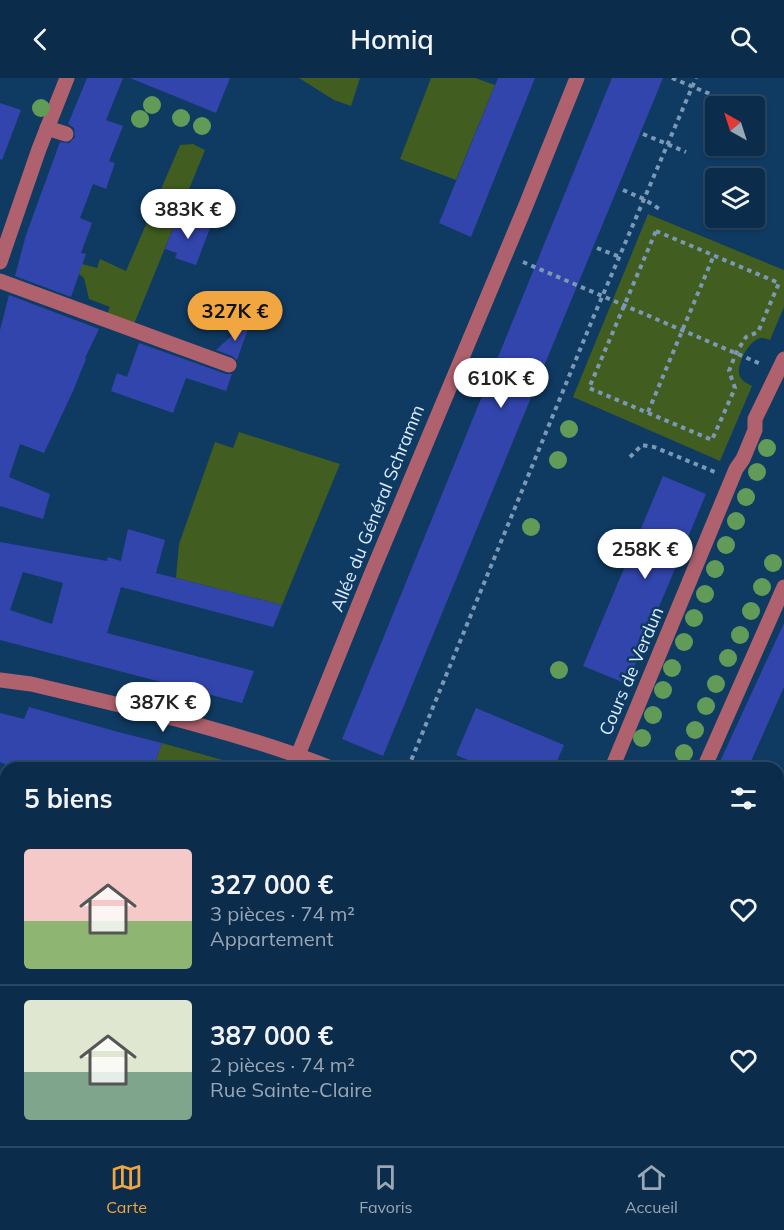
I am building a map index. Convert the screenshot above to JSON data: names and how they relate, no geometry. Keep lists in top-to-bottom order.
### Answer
{
  "streets": {
    "street": ["Allée du Général Schramm", "Cours de Verdun"]
  },
  "north": "top left",
  "page": {
    "header": "Homiq",
    "price": [
      "383K €",
      "327K €",
      "610K €",
      "258K €",
      "387K €"
    ],
    "heading": "5 biens",
    "list": [
      {
        "name": "327 000 €",
        "note": "3 pièces · 74 m² · Appartement"
      },
      {
        "name": "387 000 €",
        "note": "2 pièces · 74 m² · Rue Sainte-Claire"
      }
    ],
    "tabs": ["Carte", "Favoris", "Accueil"]
  }
}
